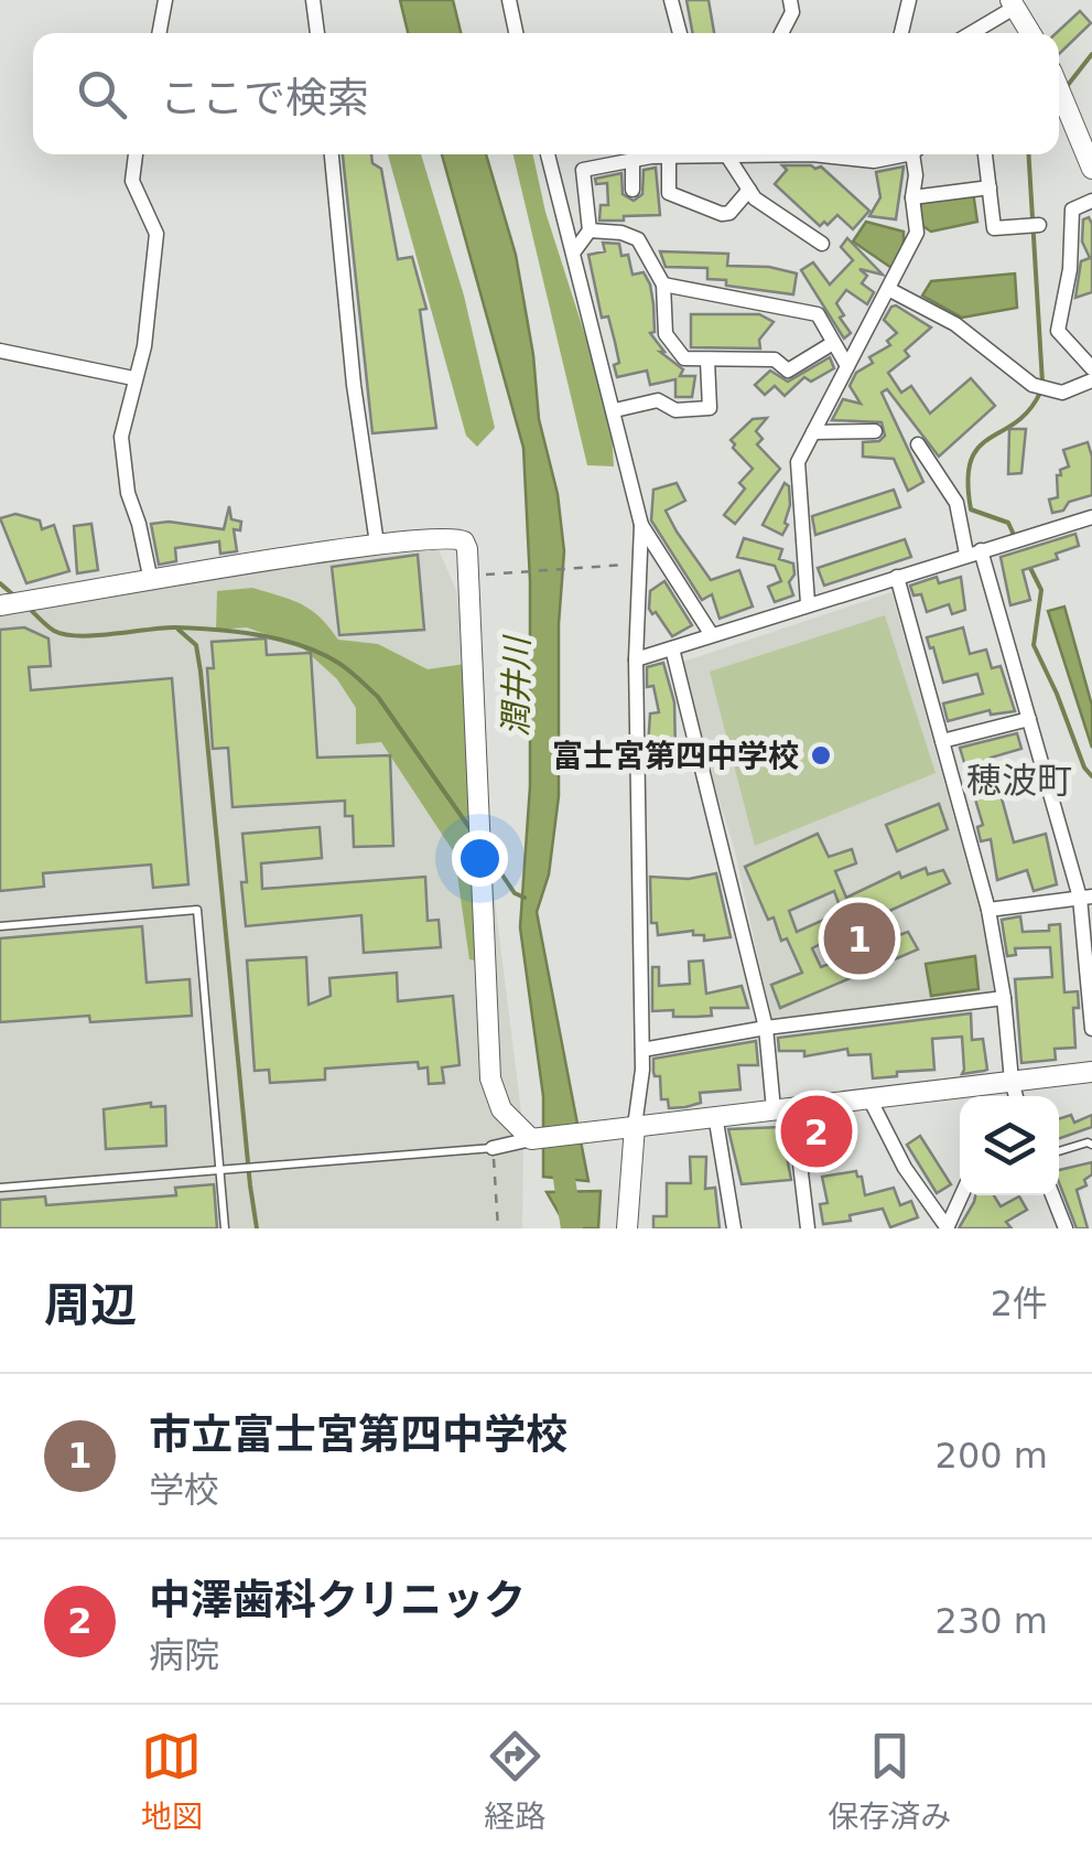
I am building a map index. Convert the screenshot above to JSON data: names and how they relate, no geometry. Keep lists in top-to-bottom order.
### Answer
{
  "districts": ["穂波町"],
  "water": ["潤井川"],
  "places": ["富士宮第四中学校"],
  "page": {
    "search": "ここで検索",
    "pins": ["1", "2"],
    "heading": ["周辺", "2件"],
    "list": [
      {
        "mark": "1",
        "name": "市立富士宮第四中学校",
        "note": "学校",
        "value": "200 m"
      },
      {
        "mark": "2",
        "name": "中澤歯科クリニック",
        "note": "病院",
        "value": "230 m"
      }
    ],
    "nav": ["地図", "経路", "保存済み"]
  }
}
